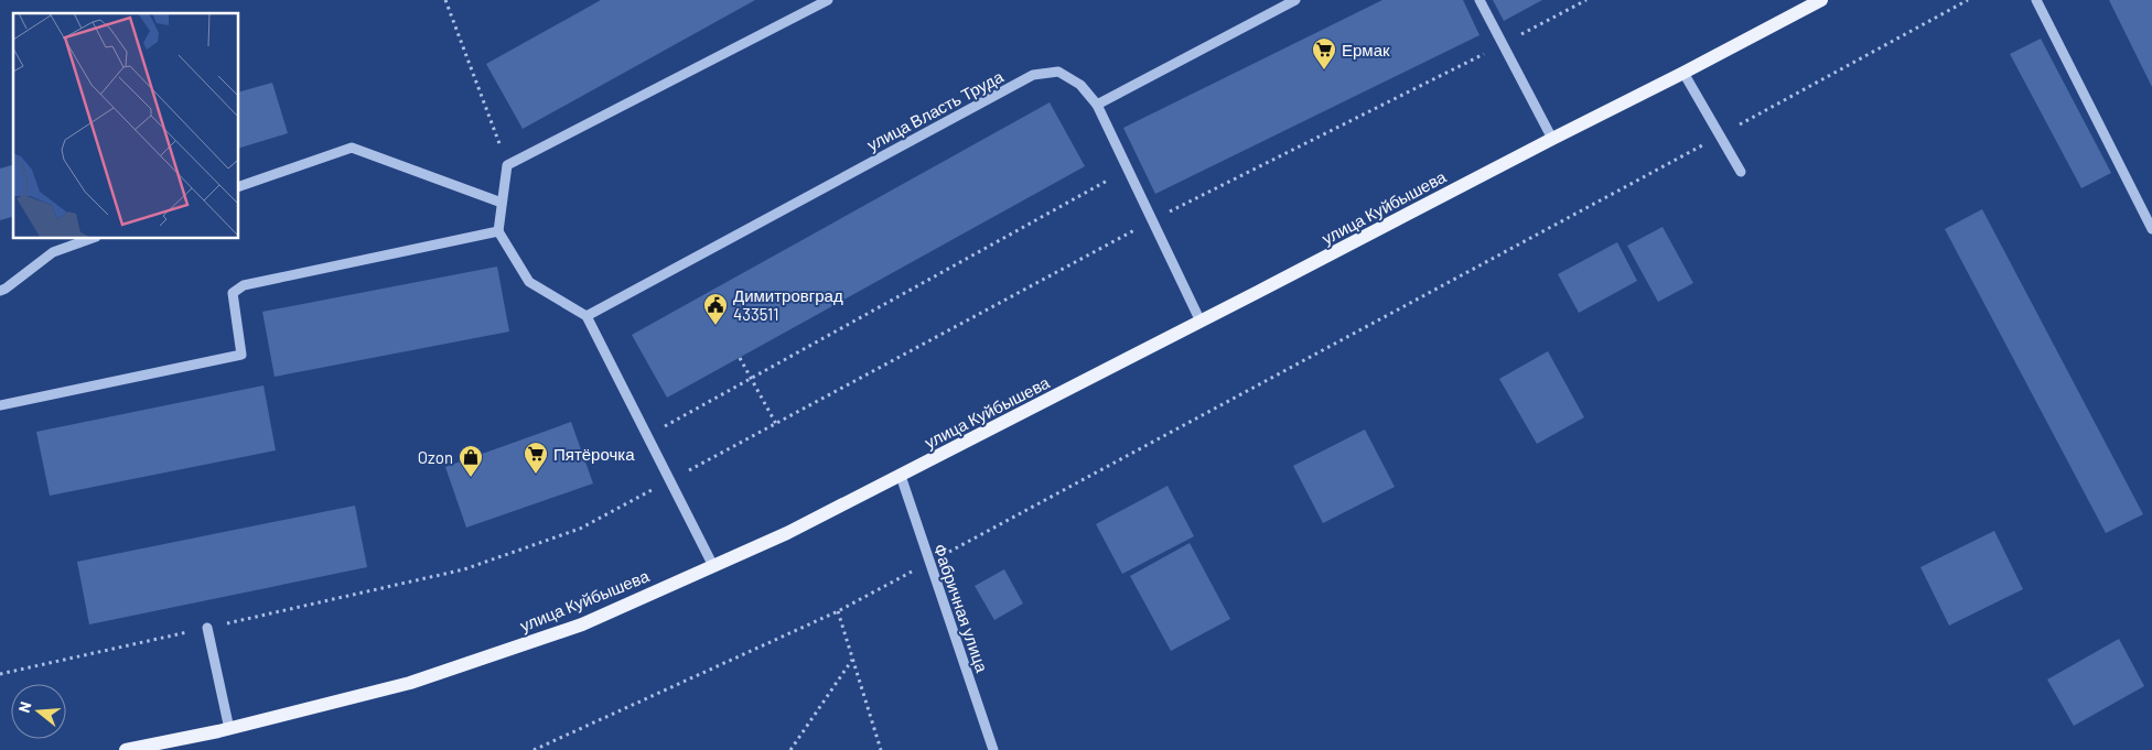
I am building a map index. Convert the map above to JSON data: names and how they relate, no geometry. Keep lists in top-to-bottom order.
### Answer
{
  "streets": {
    "main road": ["улица Куйбышева"],
    "street": ["улица Власть Труда", "Фабричная улица"]
  },
  "crossings": [
    ["улица Власть Труда", "улица Куйбышева"],
    ["улица Куйбышева", "Фабричная улица"]
  ],
  "places": {
    "supermarket": ["Ермак", "Пятёрочка"],
    "public building": ["Димитровград 433511"],
    "shop": ["Ozon"]
  },
  "north": "left"
}
